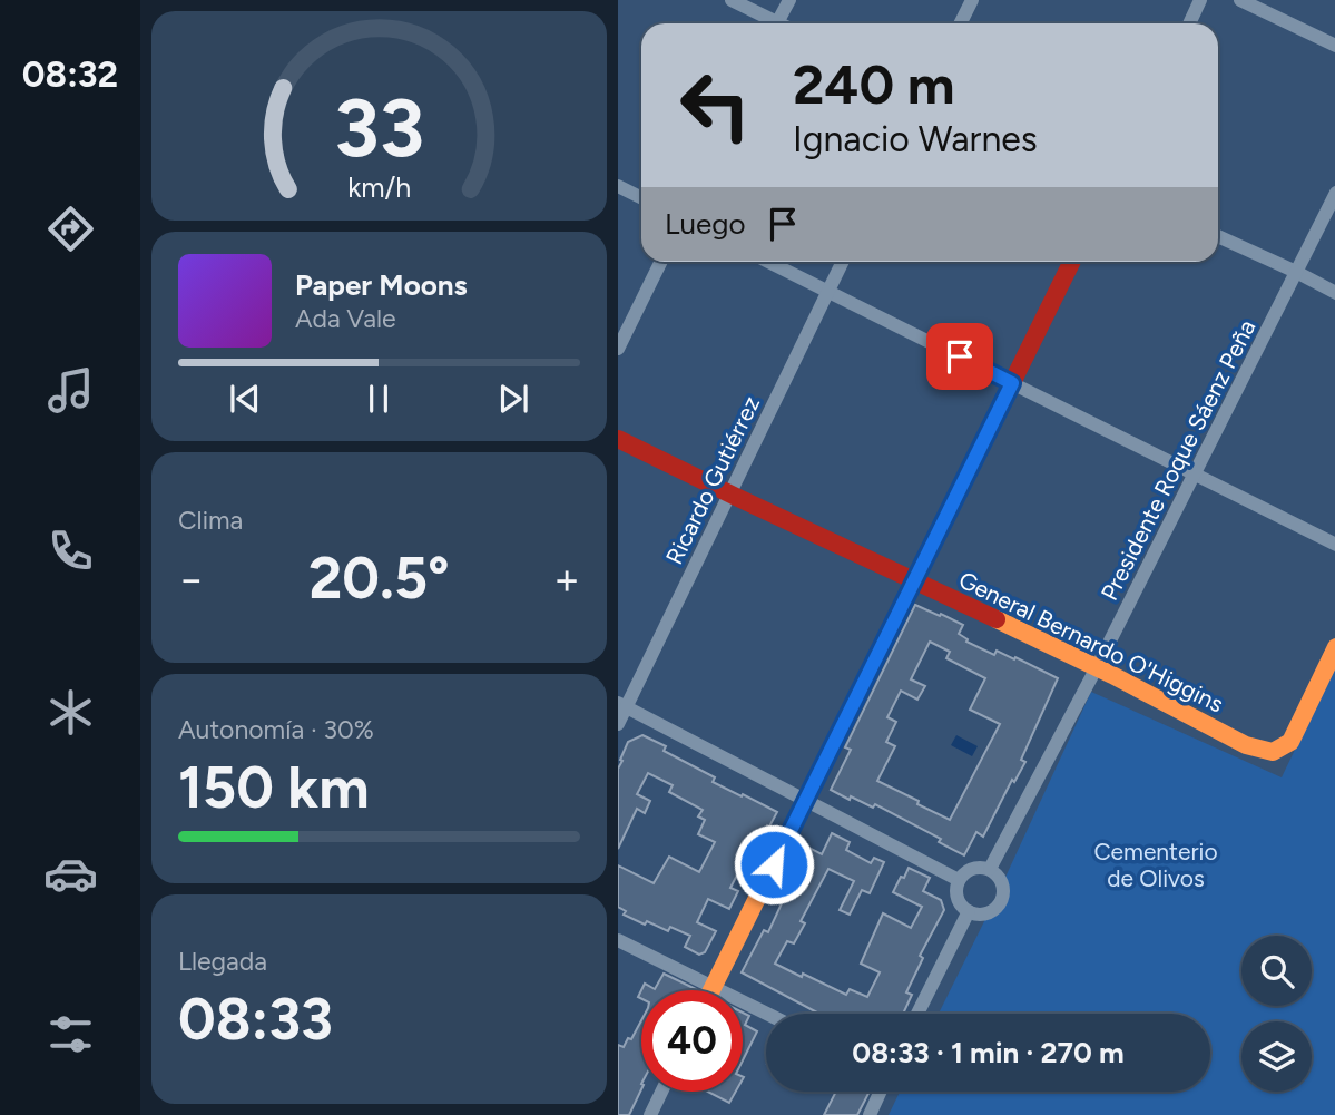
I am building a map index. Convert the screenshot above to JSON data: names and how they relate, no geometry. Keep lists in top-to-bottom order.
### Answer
{
  "streets": {
    "street": ["Presidente Roque Sáenz Peña", "Ricardo Gutiérrez", "General Bernardo O'Higgins"]
  },
  "crossings": [
    ["Presidente Roque Sáenz Peña", "General Bernardo O'Higgins"],
    ["Ricardo Gutiérrez", "General Bernardo O'Higgins"]
  ],
  "parks": ["Cementerio de Olivos"],
  "page": {
    "tabs": "08:32",
    "turn": ["240 m", "Ignacio Warnes"],
    "then": "Luego",
    "song": ["Paper Moons", "Ada Vale"],
    "tile": [
      "Clima",
      ["Autonomía · 30%", "150 km"],
      ["Llegada", "08:33"]
    ],
    "heat": ["−", "20.5°", "+"],
    "limit": "40",
    "trip": "08:33 · 1 min · 270 m",
    "gauge": ["33", "km/h"]
  }
}
